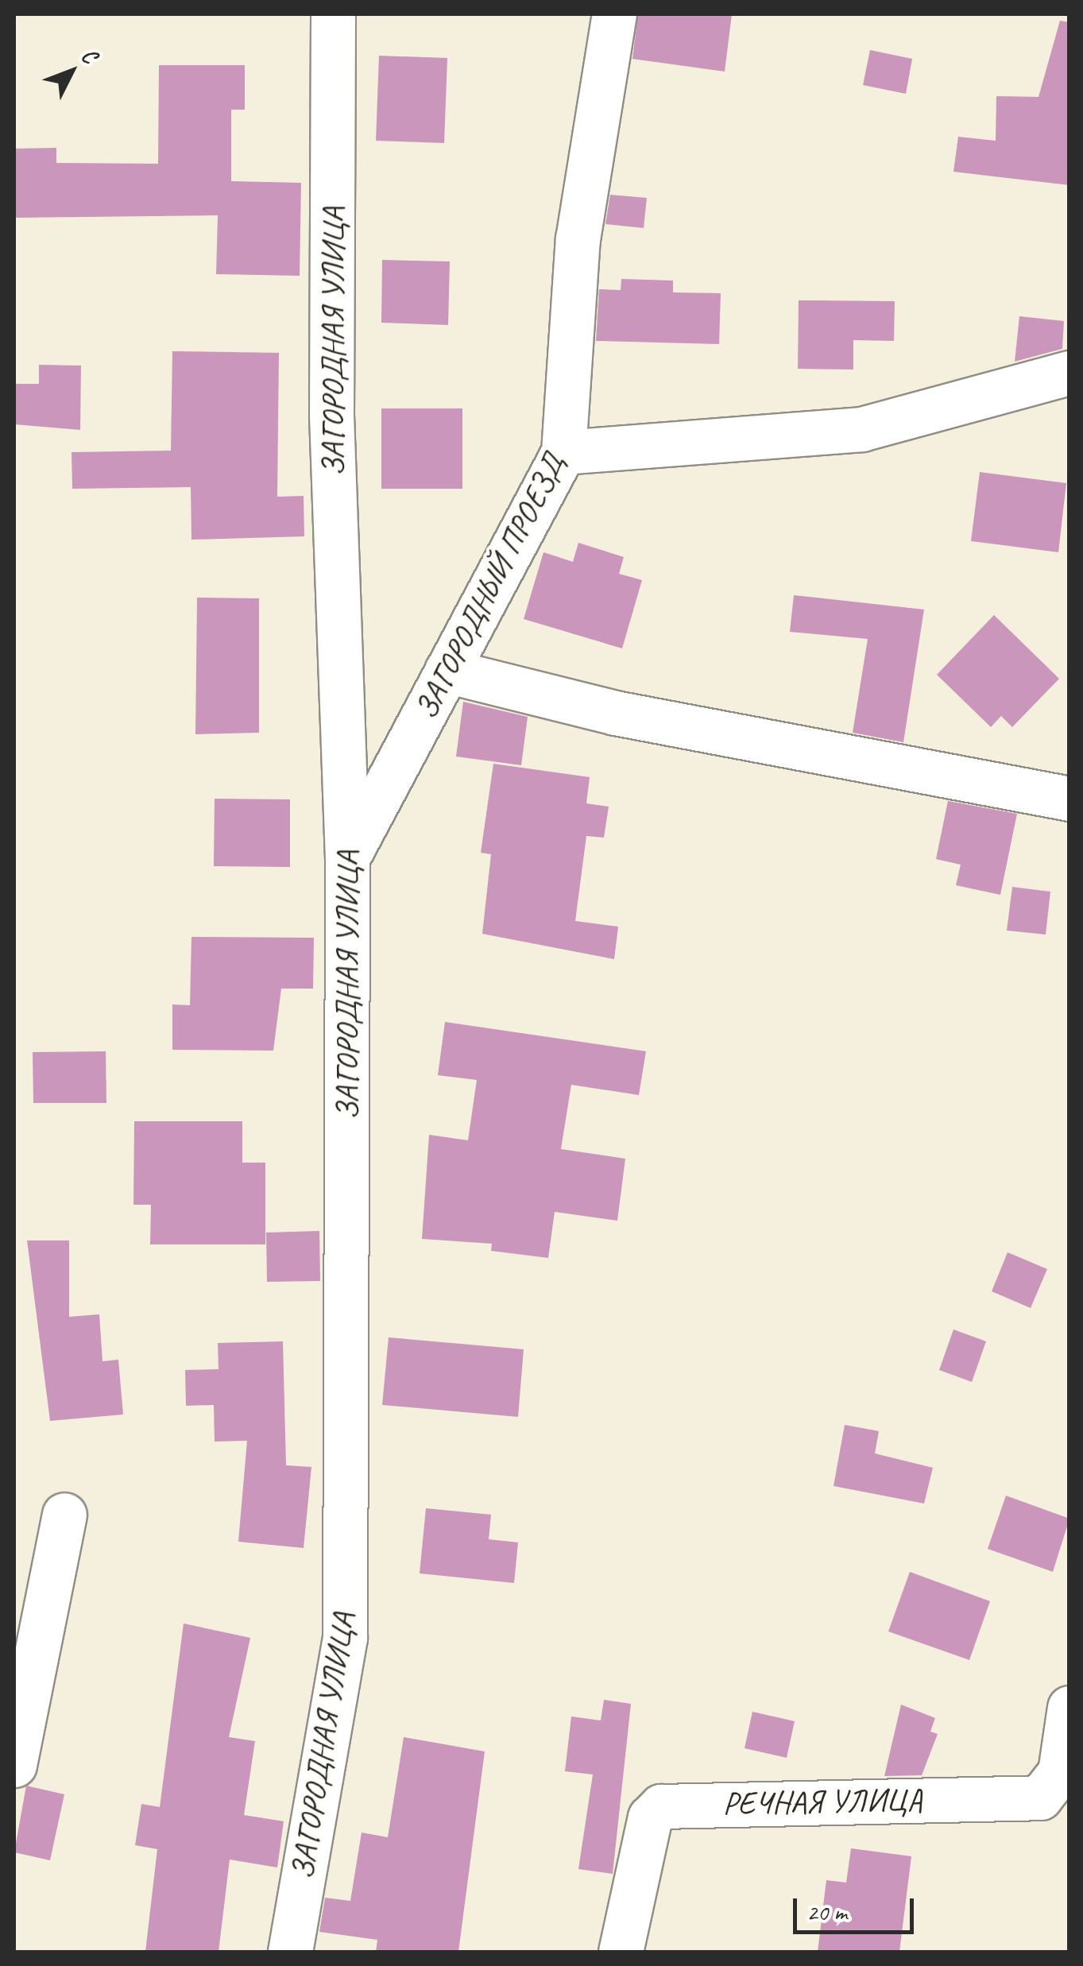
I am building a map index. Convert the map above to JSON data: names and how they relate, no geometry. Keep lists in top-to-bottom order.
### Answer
{
  "streets": {
    "street": ["ЗАГОРОДНАЯ УЛИЦА", "ЗАГОРОДНЫЙ ПРОЕЗД", "РЕЧНАЯ УЛИЦА"]
  },
  "crossings": [
    ["ЗАГОРОДНАЯ УЛИЦА", "ЗАГОРОДНЫЙ ПРОЕЗД"]
  ],
  "scale_bar": "20 m",
  "north": "top right"
}
